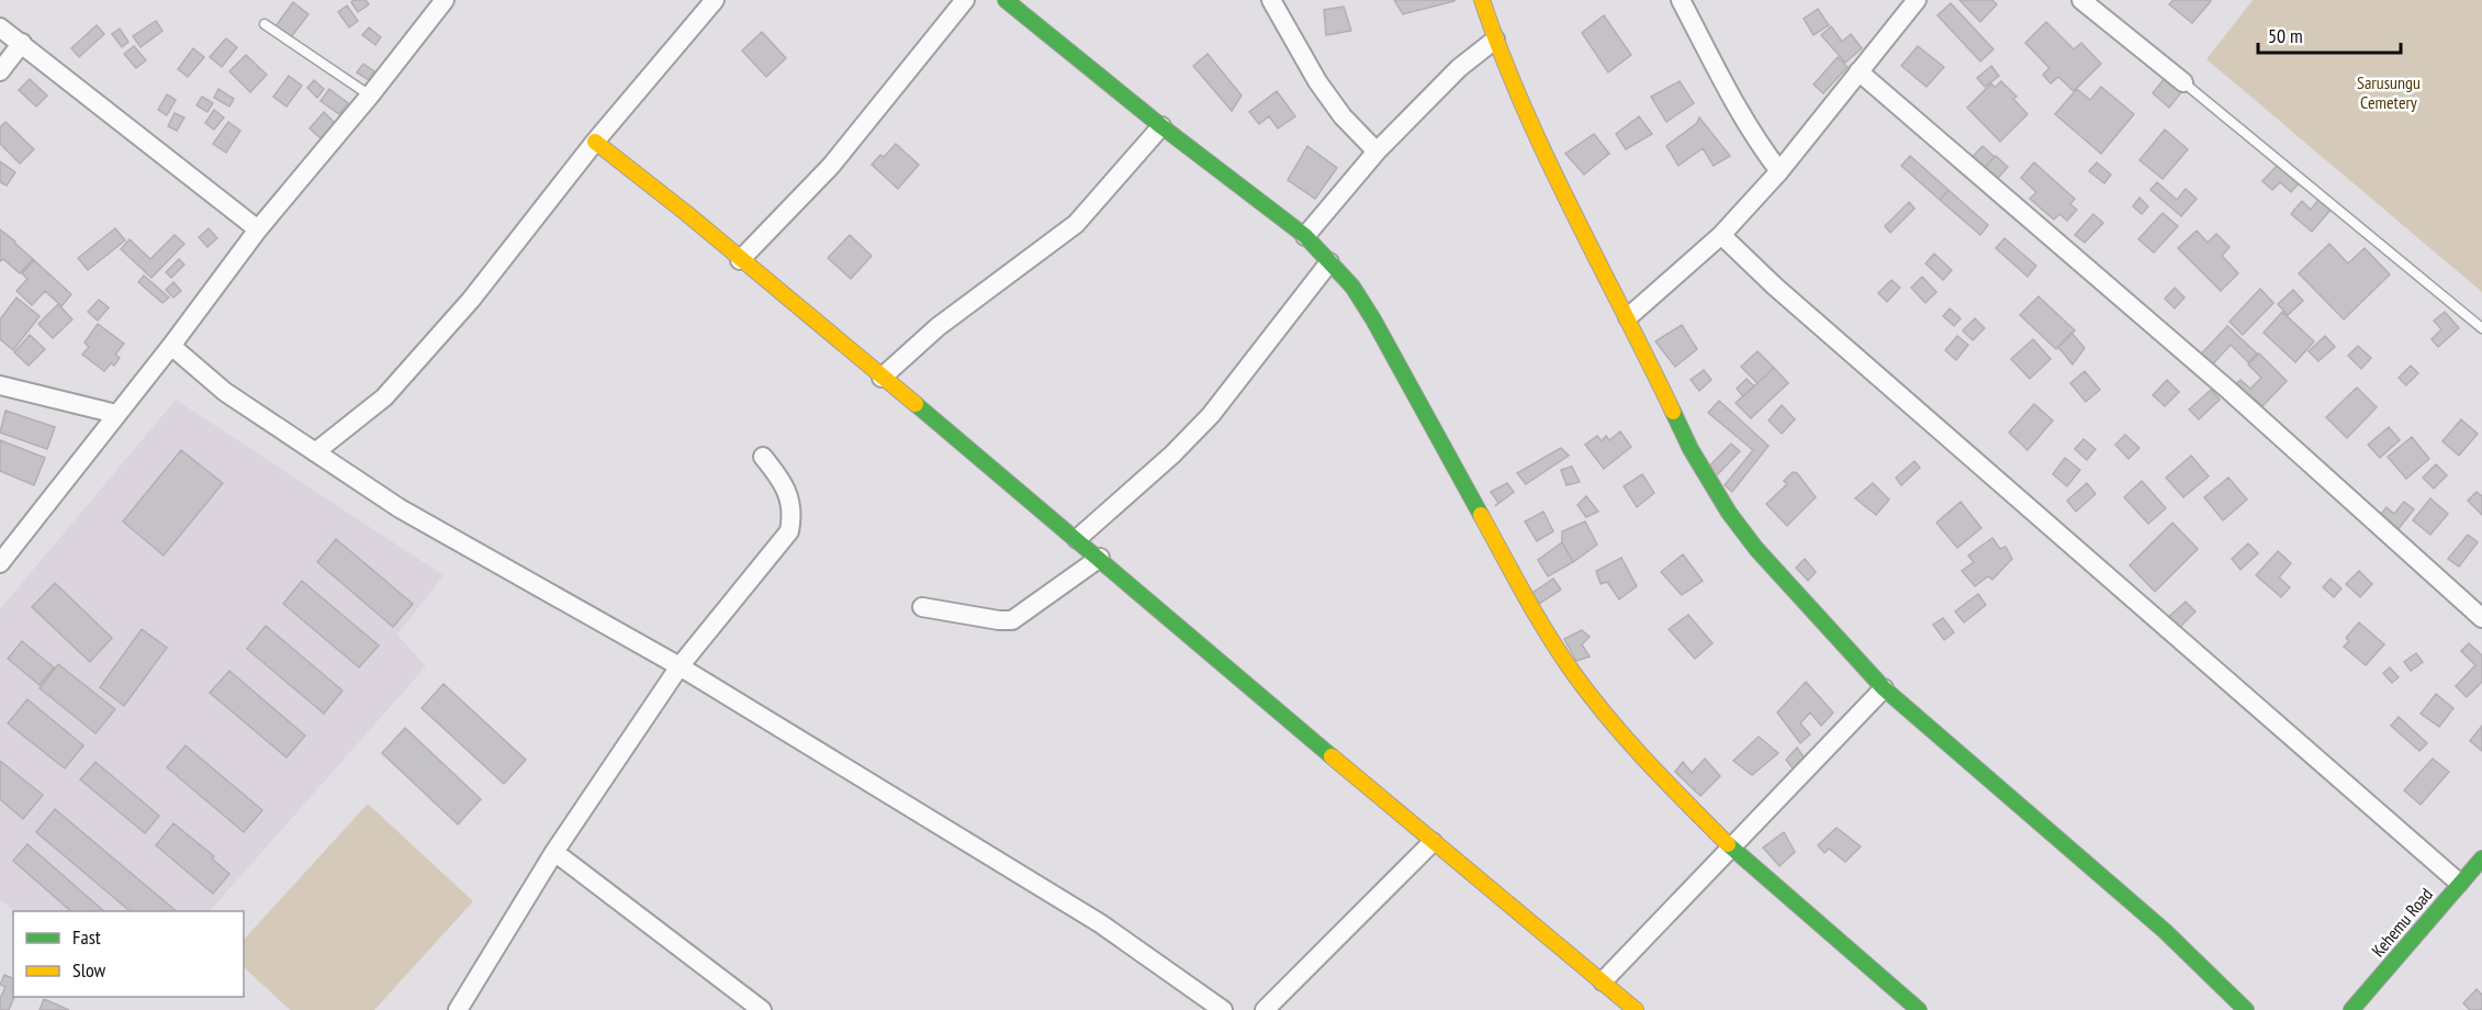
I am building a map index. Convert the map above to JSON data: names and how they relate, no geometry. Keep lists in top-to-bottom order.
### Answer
{
  "streets": {
    "street": ["Kehemu Road"]
  },
  "parks": ["Sarusungu Cemetery"],
  "legend": ["Fast", "Slow"],
  "scale_bar": "50 m"
}
